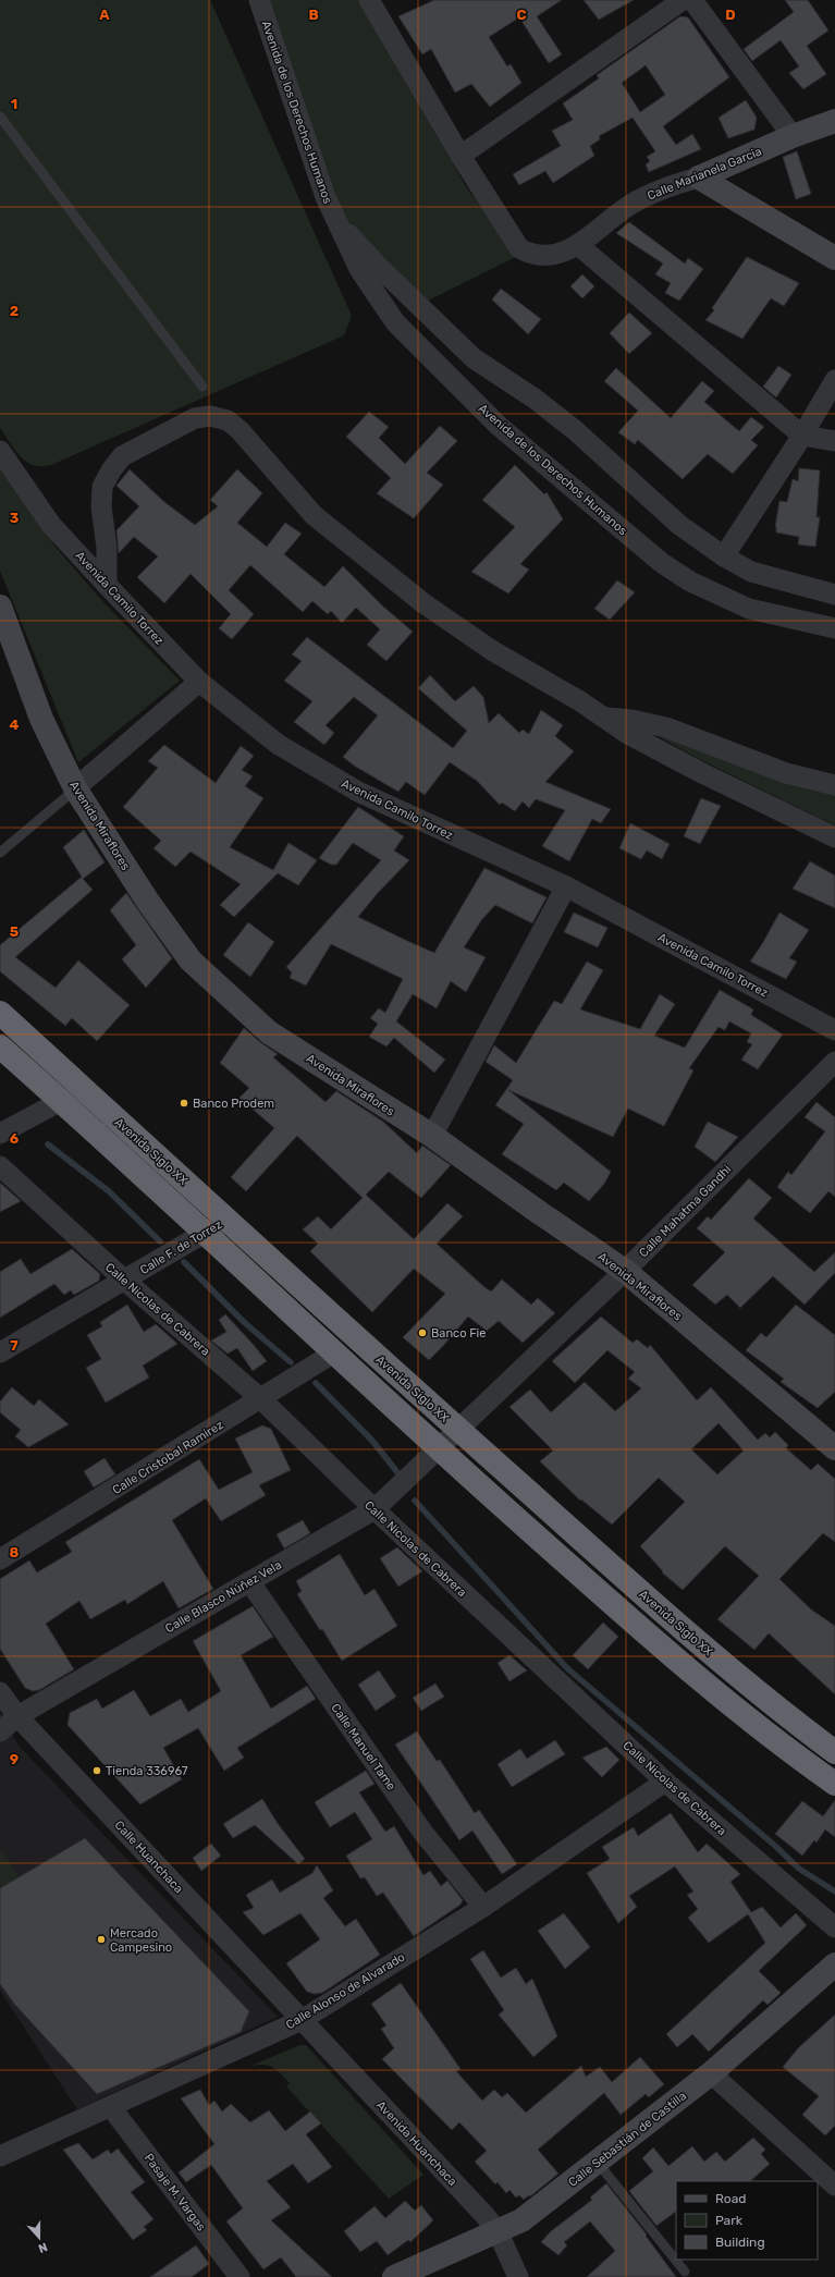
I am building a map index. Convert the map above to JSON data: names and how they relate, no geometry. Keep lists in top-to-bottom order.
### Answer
{
  "streets": {
    "highway": ["Avenida Siglo XX"],
    "street": [
      "Avenida de los Derechos Humanos",
      "Calle Marianela Garcia",
      "Avenida Camilo Torrez",
      "Avenida Miraflores",
      "Calle Mahatma Gandhi",
      "Calle F. de Torrez",
      "Calle Nicolas de Cabrera",
      "Calle Cristobal Ramirez",
      "Calle Blasco Núñez Vela",
      "Calle Manuel Tame",
      "Calle Huanchaca",
      "Calle Alonso de Alvarado",
      "Calle Sebastián de Castilla",
      "Avenida Huanchaca",
      "Pasaje M. Vargas"
    ]
  },
  "crossings": [
    ["Avenida Miraflores", "Calle Mahatma Gandhi"],
    ["Avenida Siglo XX", "Calle Mahatma Gandhi"],
    ["Avenida Siglo XX", "Calle F. de Torrez"],
    ["Avenida Siglo XX", "Calle Cristobal Ramirez"],
    ["Avenida Siglo XX", "Calle Blasco Núñez Vela"],
    ["Calle Mahatma Gandhi", "Calle Blasco Núñez Vela"],
    ["Calle F. de Torrez", "Calle Nicolas de Cabrera"],
    ["Calle Nicolas de Cabrera", "Calle Cristobal Ramirez"],
    ["Calle Nicolas de Cabrera", "Calle Blasco Núñez Vela"],
    ["Calle Nicolas de Cabrera", "Calle Alonso de Alvarado"],
    ["Calle Blasco Núñez Vela", "Calle Manuel Tame"],
    ["Calle Blasco Núñez Vela", "Calle Huanchaca"],
    ["Calle Manuel Tame", "Calle Alonso de Alvarado"],
    ["Calle Huanchaca", "Calle Alonso de Alvarado"],
    ["Calle Huanchaca", "Avenida Huanchaca"],
    ["Calle Alonso de Alvarado", "Avenida Huanchaca"],
    ["Calle Alonso de Alvarado", "Pasaje M. Vargas"],
    ["Calle Sebastián de Castilla", "Avenida Huanchaca"]
  ],
  "places": [
    "Banco Prodem",
    "Banco Fie",
    "Tienda 336967",
    "Mercado Campesino"
  ],
  "legend": ["Road", "Park", "Building"],
  "north": "bottom",
  "grid": {
    "columns": [
      "A",
      "B",
      "C",
      "D"
    ],
    "rows": [
      "1",
      "2",
      "3",
      "4",
      "5",
      "6",
      "7",
      "8",
      "9"
    ]
  }
}
